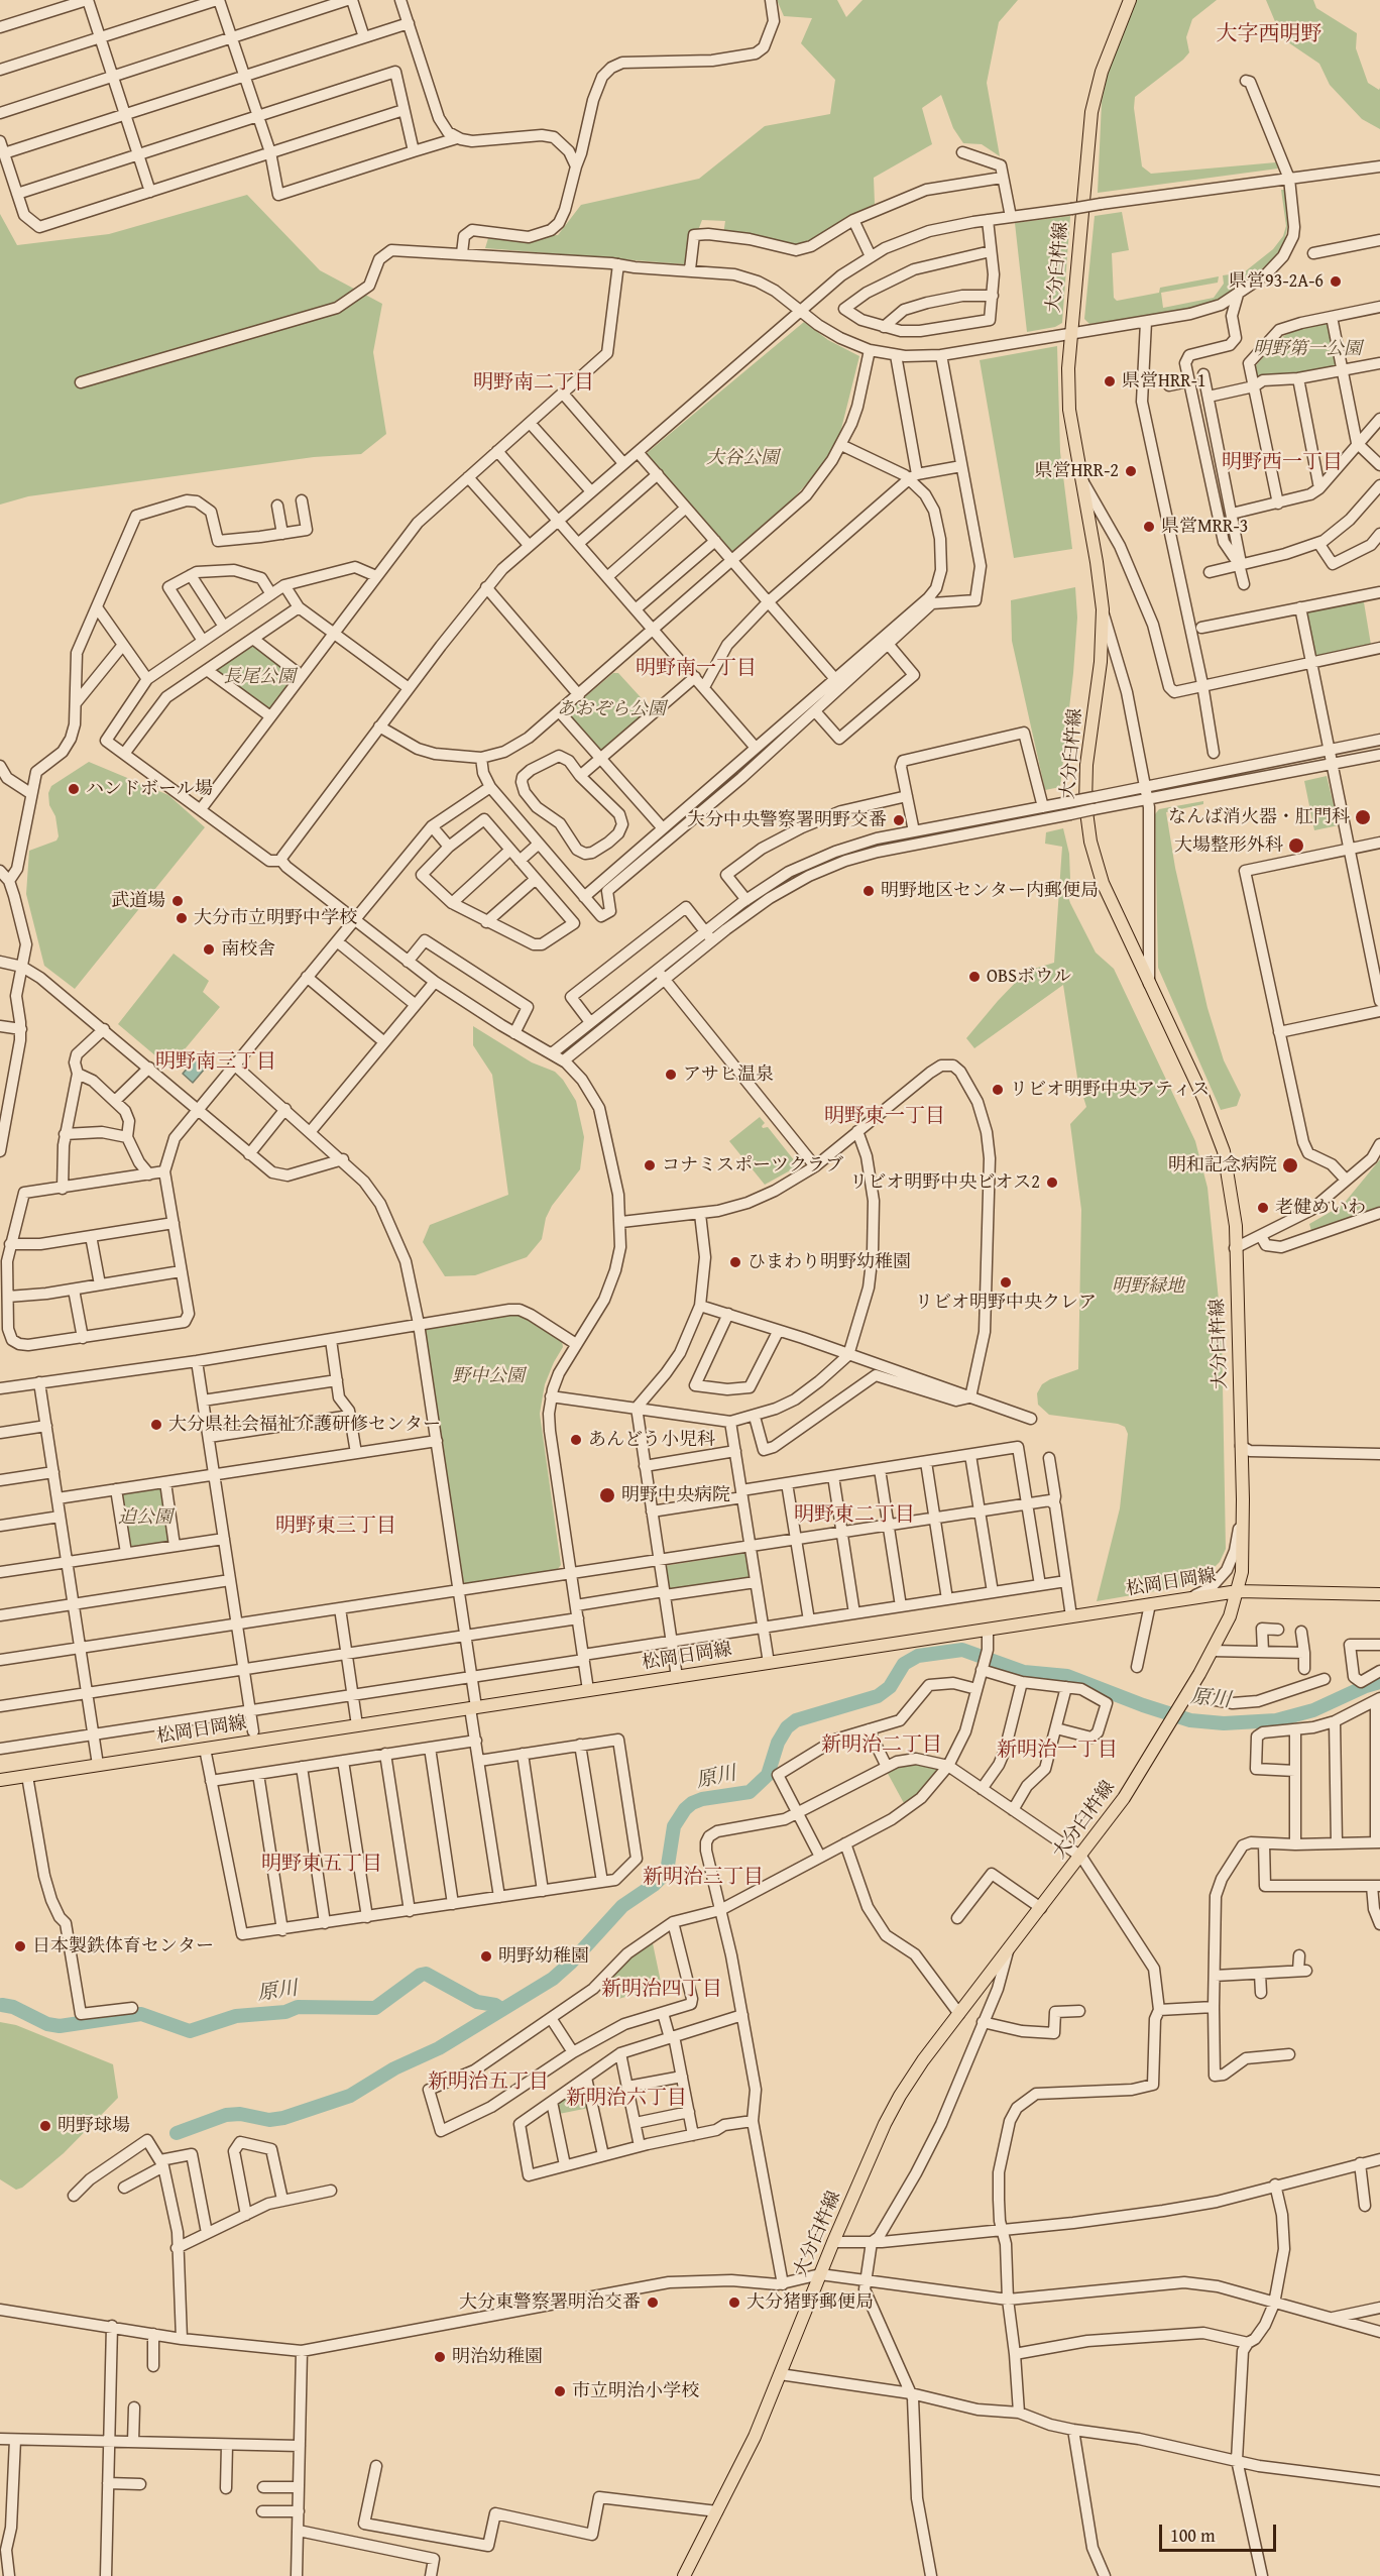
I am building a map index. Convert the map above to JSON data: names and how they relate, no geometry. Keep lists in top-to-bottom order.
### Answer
{
  "streets": {
    "main road": ["大分臼杵線", "松岡日岡線"]
  },
  "crossings": [
    ["大分臼杵線", "松岡日岡線"]
  ],
  "districts": [
    "大字西明野",
    "明野南二丁目",
    "明野西一丁目",
    "明野南一丁目",
    "明野南三丁目",
    "明野東一丁目",
    "明野東二丁目",
    "明野東三丁目",
    "新明治二丁目",
    "新明治一丁目",
    "明野東五丁目",
    "新明治三丁目",
    "新明治四丁目",
    "新明治五丁目",
    "新明治六丁目"
  ],
  "water": ["原川"],
  "parks": [
    "明野第一公園",
    "大谷公園",
    "長尾公園",
    "あおぞら公園",
    "明野緑地",
    "野中公園",
    "迫公園"
  ],
  "places": [
    "県営93-2A-6",
    "県営HRR-1",
    "県営HRR-2",
    "県営MRR-3",
    "ハンドボール場",
    "なんば消火器・肛門科",
    "大分中央警察署明野交番",
    "大場整形外科",
    "明野地区センター内郵便局",
    "武道場",
    "大分市立明野中学校",
    "南校舎",
    "OBSボウル",
    "アサヒ温泉",
    "リビオ明野中央アティス",
    "コナミスポーツクラブ",
    "明和記念病院",
    "リビオ明野中央ビオス2",
    "老健めいわ",
    "ひまわり明野幼稚園",
    "リビオ明野中央クレア",
    "大分県社会福祉介護研修センター",
    "あんどう小児科",
    "明野中央病院",
    "日本製鉄体育センター",
    "明野幼稚園",
    "明野球場",
    "大分東警察署明治交番",
    "大分猪野郵便局",
    "明治幼稚園",
    "市立明治小学校"
  ],
  "scale_bar": "100 m"
}
